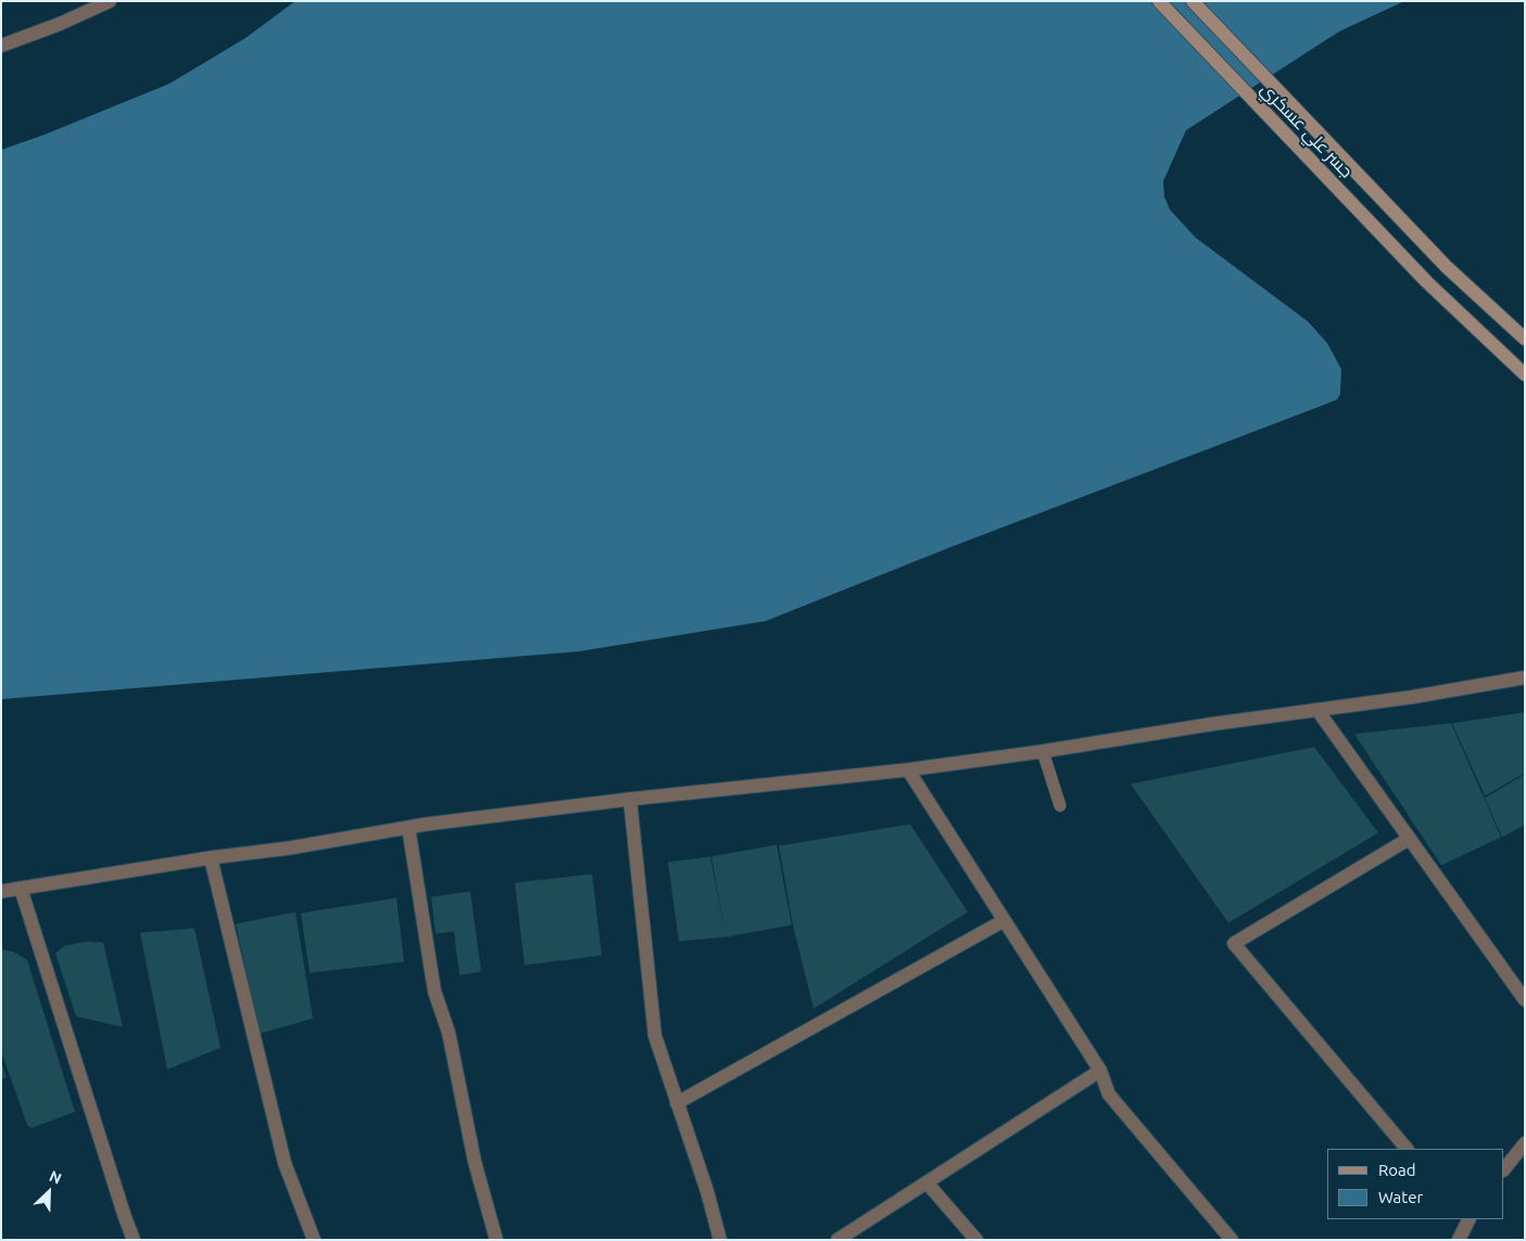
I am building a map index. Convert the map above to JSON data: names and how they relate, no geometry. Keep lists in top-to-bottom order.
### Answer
{
  "streets": {
    "main road": ["جسر علي عسكري"]
  },
  "legend": ["Road", "Water"],
  "north": "top right"
}
